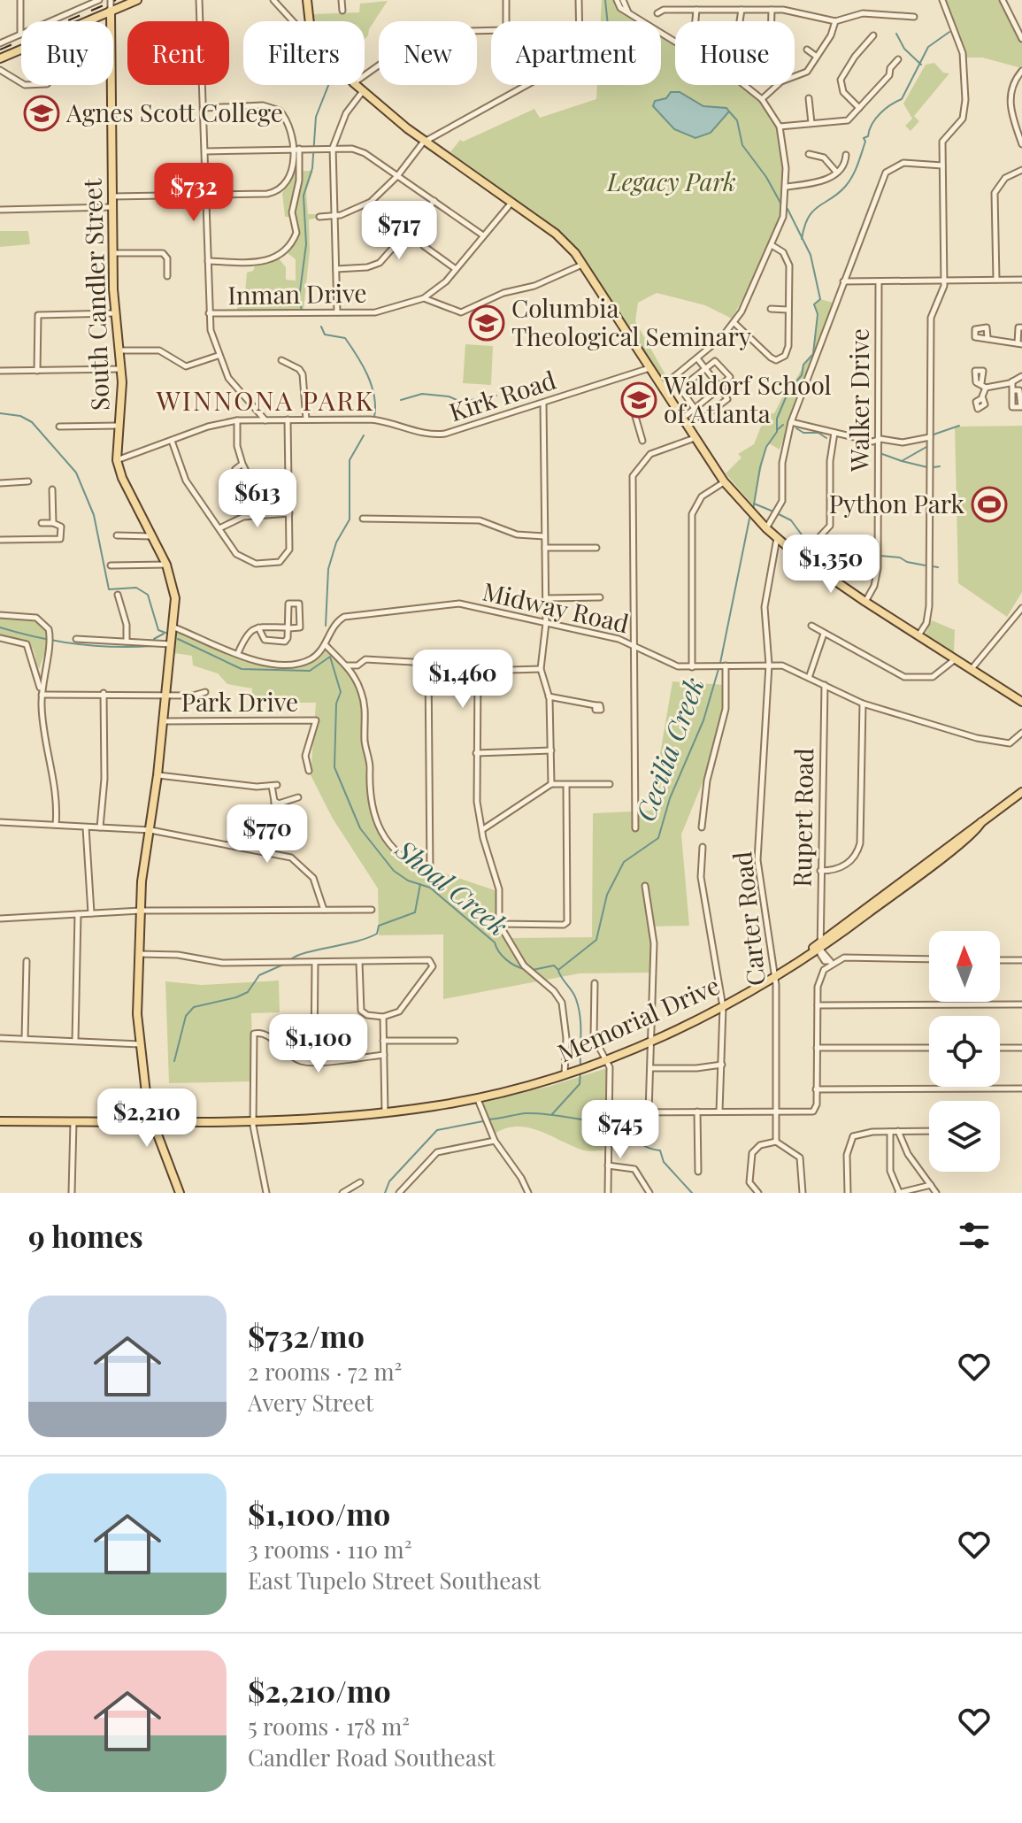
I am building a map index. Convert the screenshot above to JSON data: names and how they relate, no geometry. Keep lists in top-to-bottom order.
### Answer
{
  "streets": {
    "main road": ["South Candler Street", "Memorial Drive"],
    "street": [
      "Inman Drive",
      "Kirk Road",
      "Walker Drive",
      "Midway Road",
      "Park Drive",
      "Rupert Road",
      "Carter Road"
    ]
  },
  "crossings": [
    ["South Candler Street", "Kirk Road"],
    ["South Candler Street", "Midway Road"],
    ["South Candler Street", "Park Drive"],
    ["South Candler Street", "Memorial Drive"],
    ["Midway Road", "Rupert Road"],
    ["Midway Road", "Carter Road"],
    ["Rupert Road", "Memorial Drive"],
    ["Carter Road", "Memorial Drive"]
  ],
  "districts": ["WINNONA PARK"],
  "water": ["Cecilia Creek", "Shoal Creek"],
  "parks": ["Legacy Park"],
  "places": {
    "school or university": ["Agnes Scott College", "Columbia Theological Seminary", "Waldorf School of Atlanta"],
    "sports": ["Python Park"]
  },
  "north": "top",
  "page": {
    "chip": [
      "Buy",
      "Rent",
      "Filters",
      "New",
      "Apartment",
      "House"
    ],
    "price": [
      "$732",
      "$717",
      "$613",
      "$1,350",
      "$1,460",
      "$770",
      "$1,100",
      "$2,210",
      "$745"
    ],
    "heading": "9 homes",
    "list": [
      {
        "name": "$732/mo",
        "note": "2 rooms · 72 m² · Avery Street"
      },
      {
        "name": "$1,100/mo",
        "note": "3 rooms · 110 m² · East Tupelo Street Southeast"
      },
      {
        "name": "$2,210/mo",
        "note": "5 rooms · 178 m² · Candler Road Southeast"
      }
    ]
  }
}
